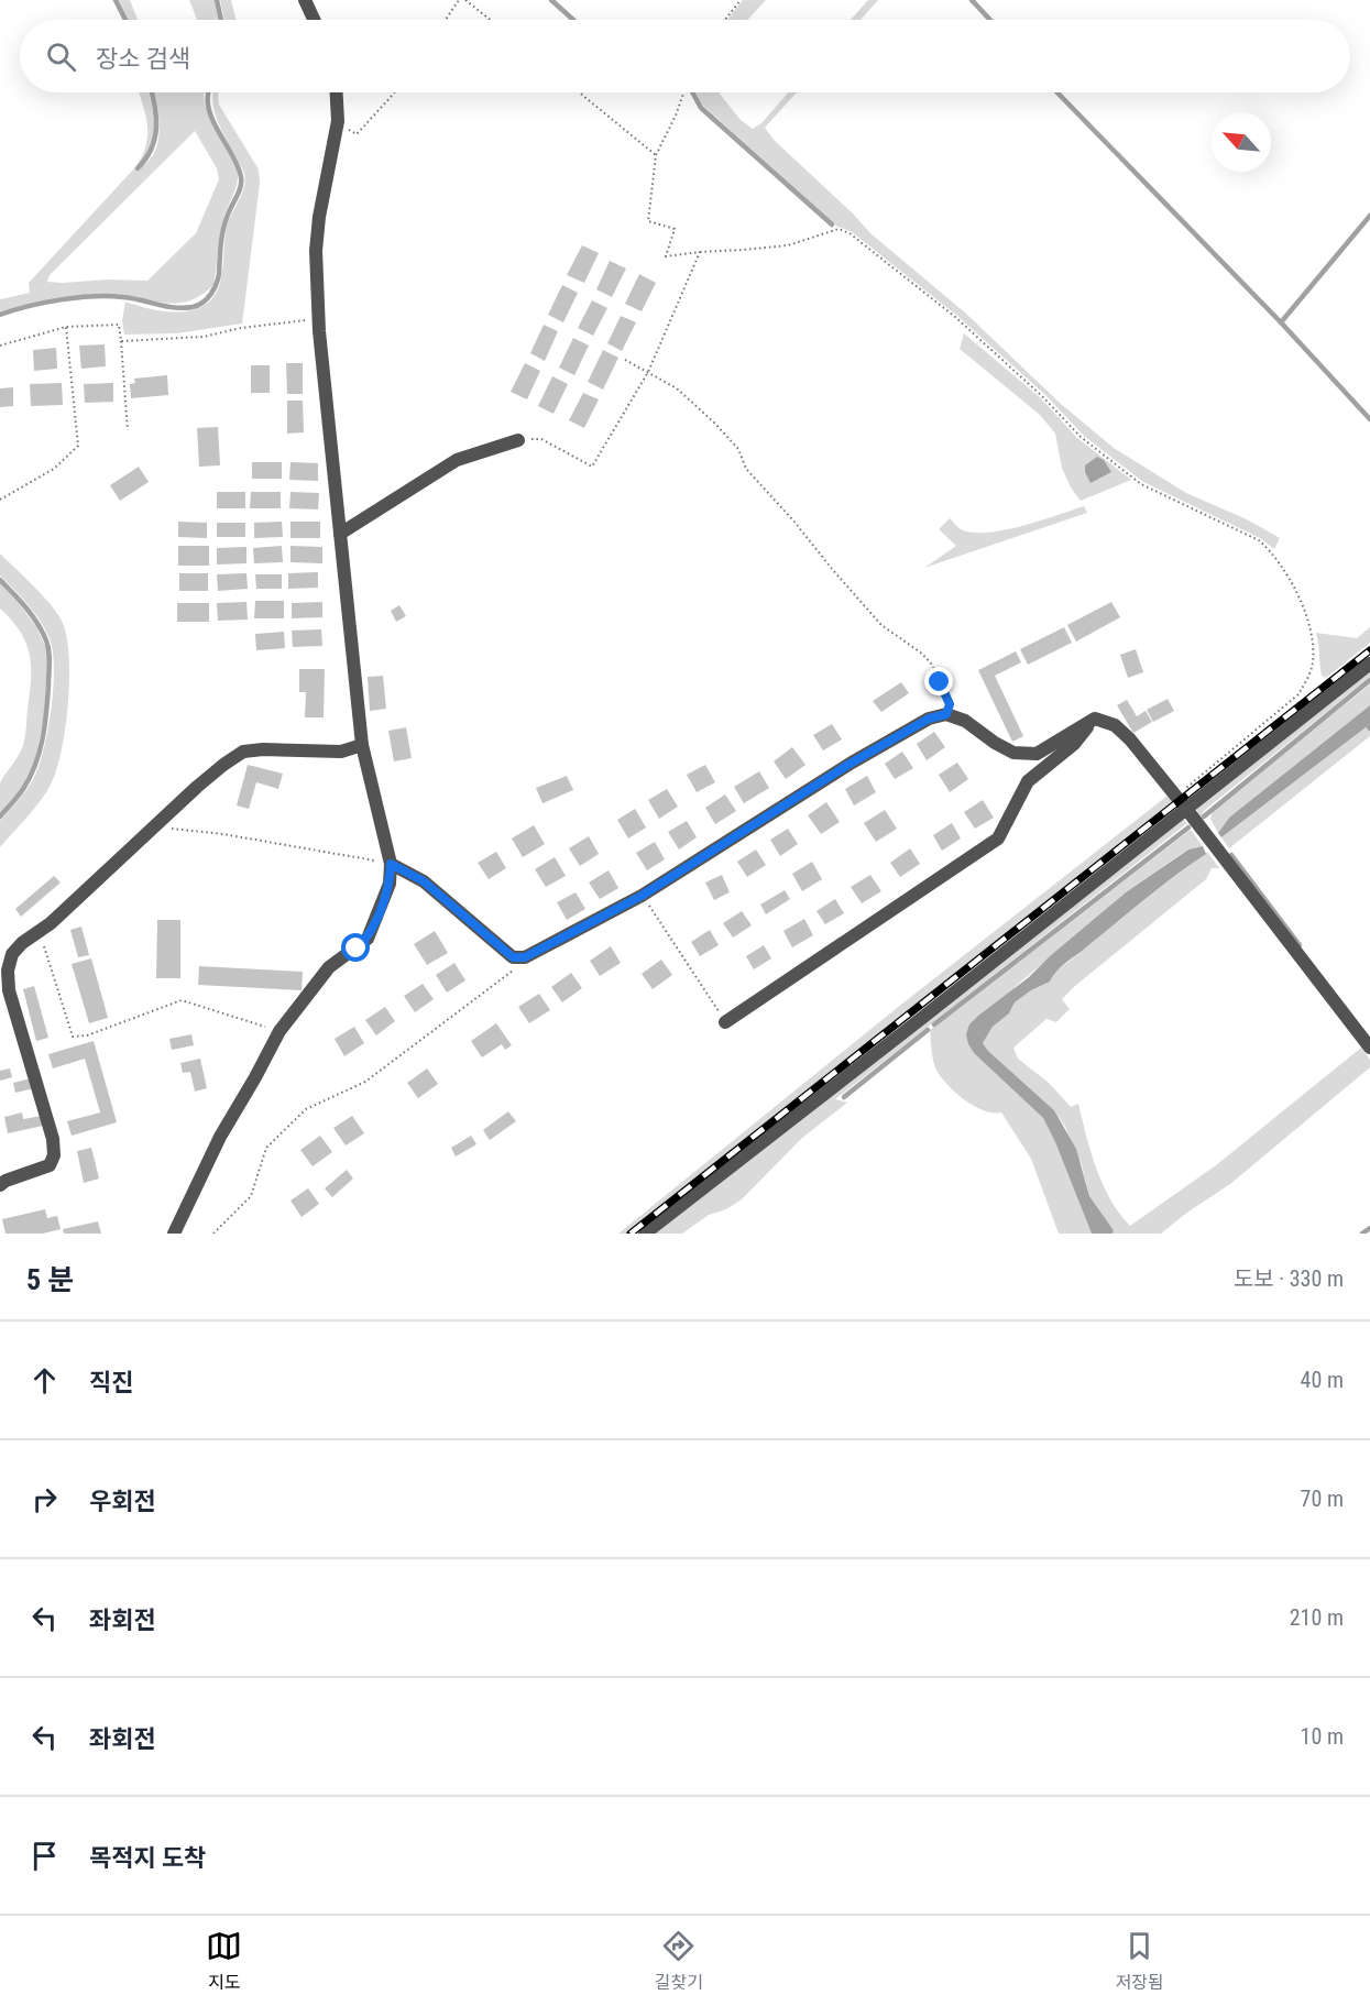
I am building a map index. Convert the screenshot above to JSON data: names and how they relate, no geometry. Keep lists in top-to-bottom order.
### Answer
{
  "north": "top left",
  "page": {
    "search": "장소 검색",
    "heading": ["5 분", "도보 · 330 m"],
    "list": [
      ["직진", "40 m"],
      ["우회전", "70 m"],
      ["좌회전", "210 m"],
      ["좌회전", "10 m"],
      "목적지 도착"
    ],
    "nav": ["지도", "길찾기", "저장됨"]
  }
}
